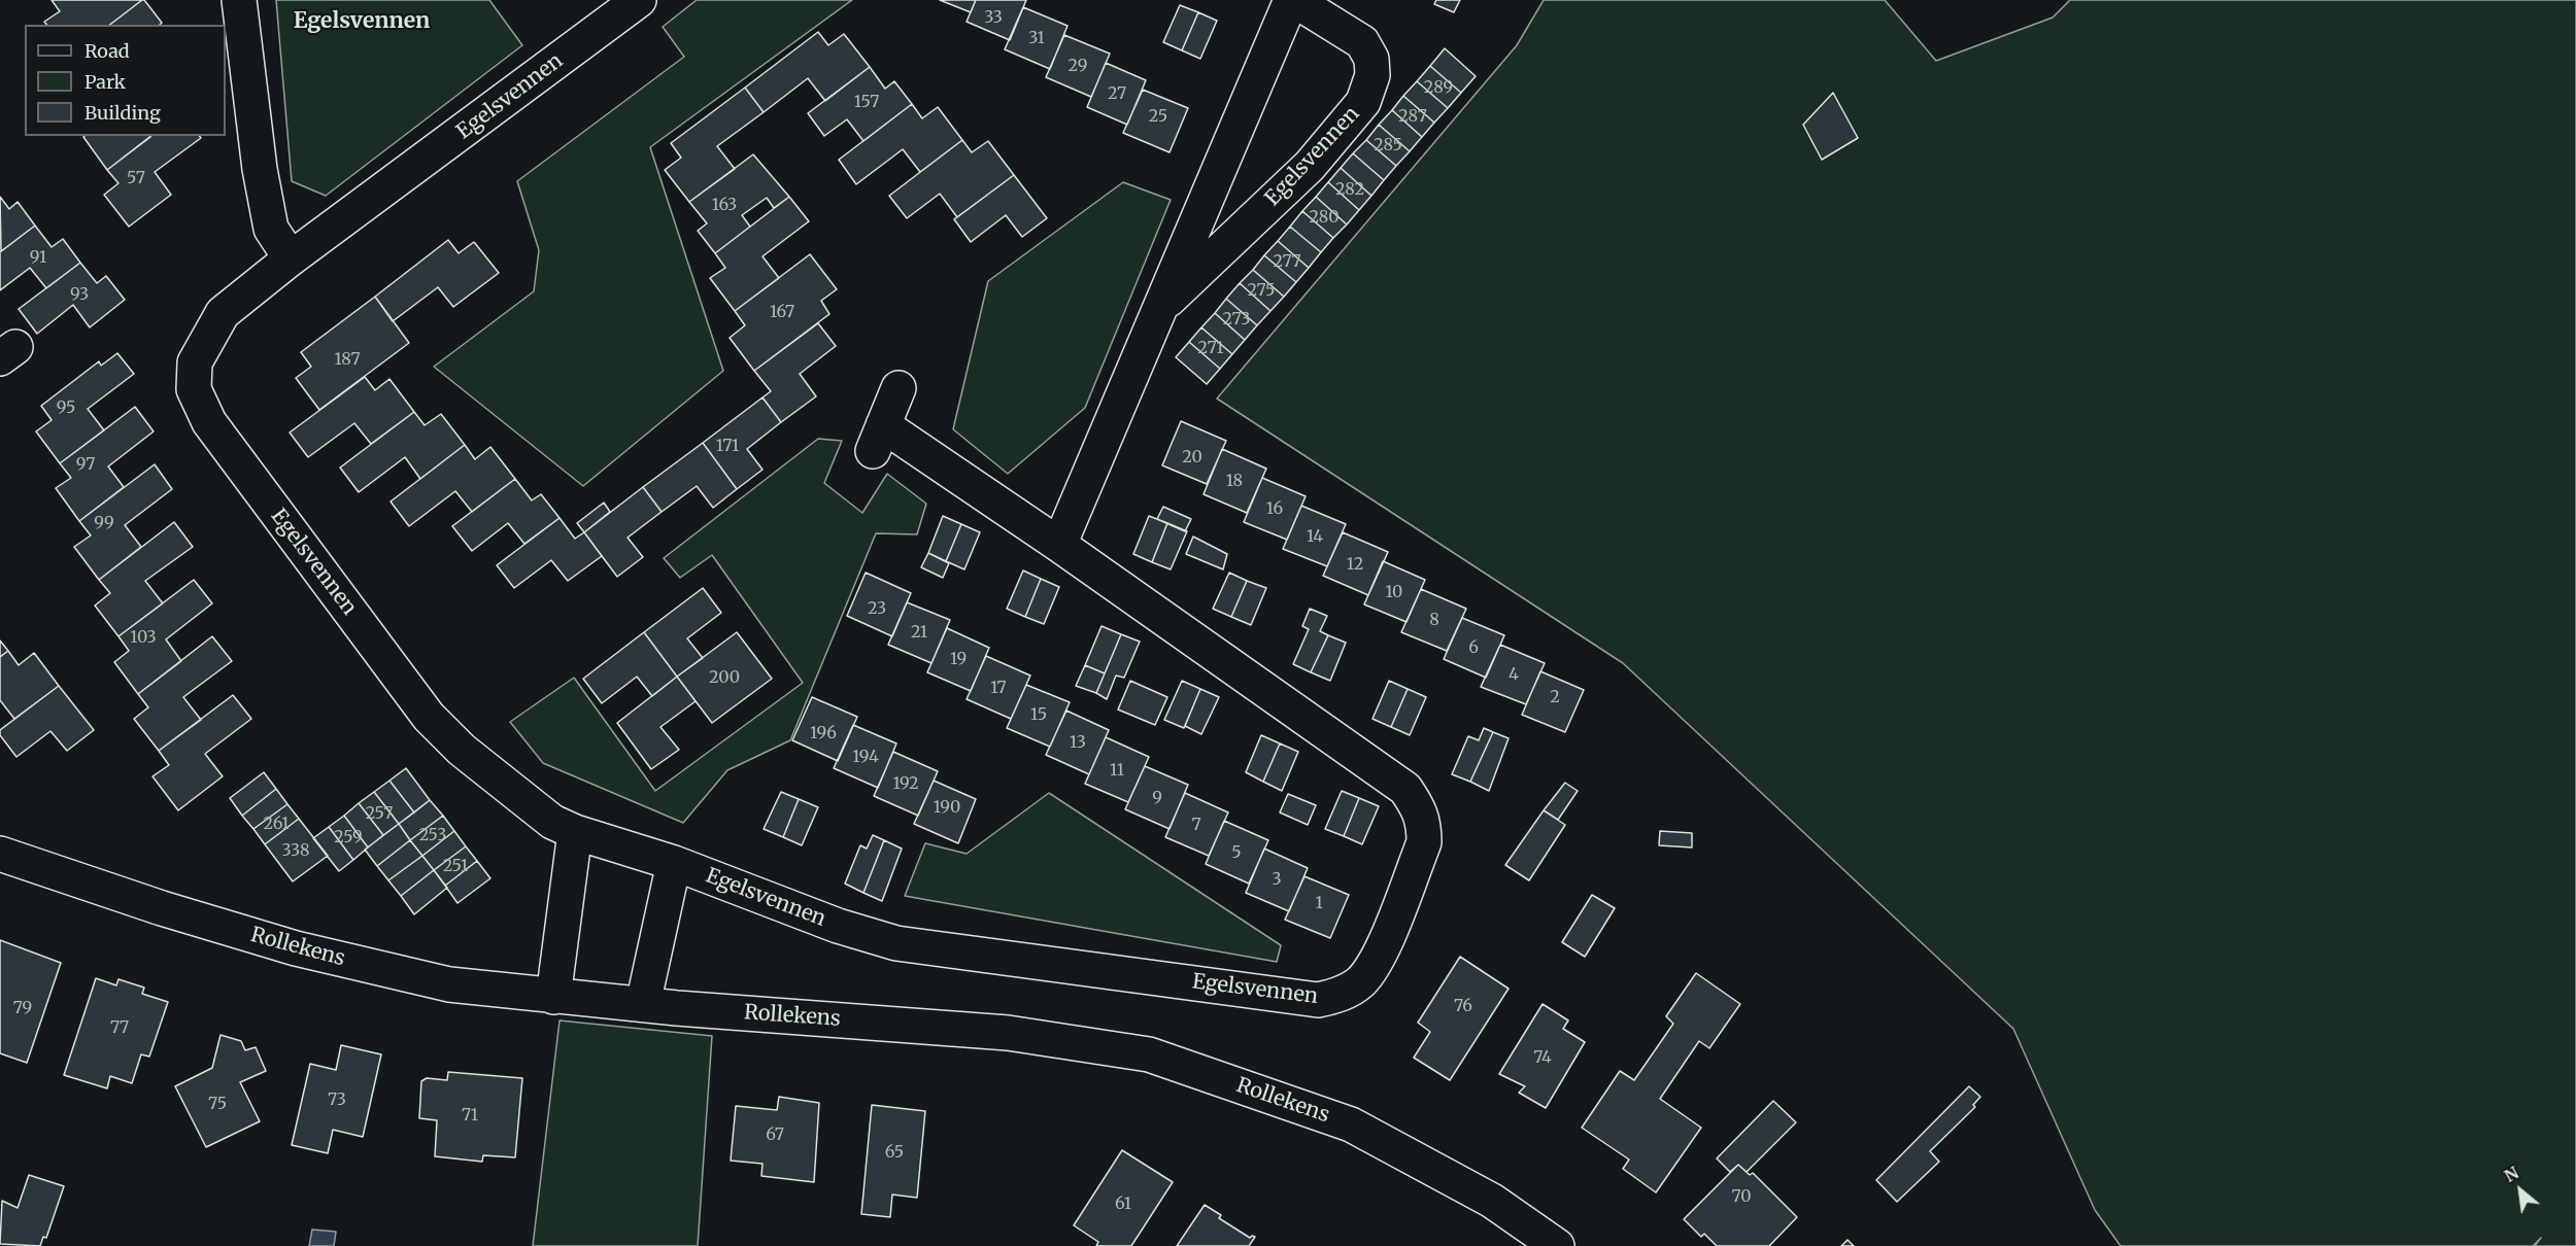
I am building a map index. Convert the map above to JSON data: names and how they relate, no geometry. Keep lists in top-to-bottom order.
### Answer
{
  "streets": {
    "street": ["Egelsvennen", "Rollekens"]
  },
  "districts": ["Egelsvennen"],
  "house_numbers": [
    "33",
    "31",
    "29",
    "289",
    "27",
    "157",
    "25",
    "287",
    "285",
    "57",
    "282",
    "163",
    "280",
    "91",
    "277",
    "275",
    "93",
    "167",
    "273",
    "271",
    "187",
    "95",
    "171",
    "20",
    "97",
    "18",
    "16",
    "99",
    "14",
    "12",
    "10",
    "23",
    "8",
    "21",
    "103",
    "6",
    "19",
    "4",
    "200",
    "17",
    "2",
    "15",
    "196",
    "13",
    "194",
    "11",
    "192",
    "9",
    "190",
    "257",
    "261",
    "7",
    "253",
    "259",
    "338",
    "5",
    "251",
    "3",
    "1",
    "76",
    "79",
    "77",
    "74",
    "73",
    "75",
    "71",
    "67",
    "65",
    "70",
    "61"
  ],
  "legend": ["Road", "Park", "Building"],
  "north": "top left"
}
